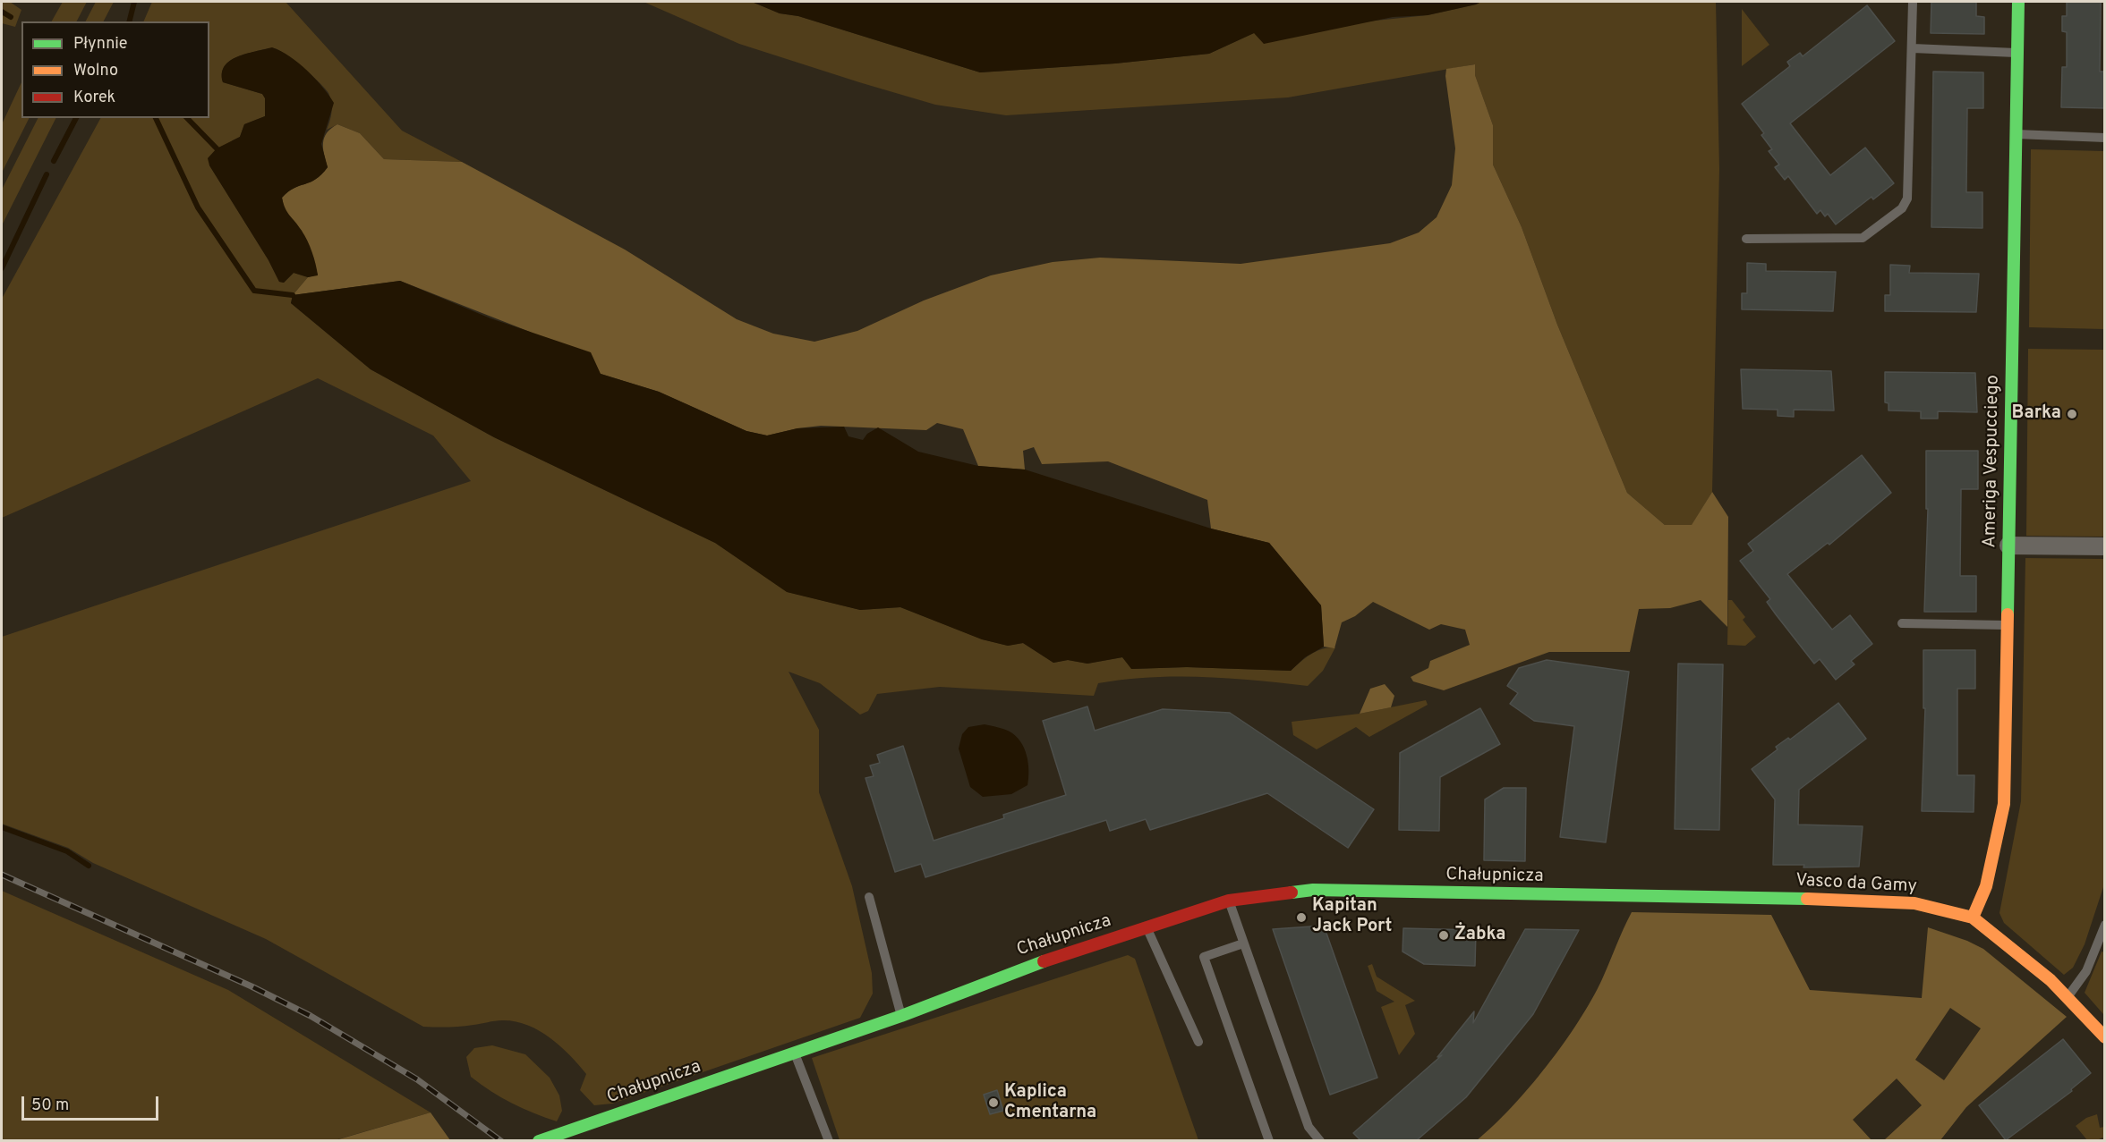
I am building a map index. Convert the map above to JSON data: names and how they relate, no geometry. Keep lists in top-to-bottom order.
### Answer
{
  "streets": {
    "street": ["Ameriga Vespucciego", "Chałupnicza", "Vasco da Gamy"]
  },
  "crossings": [
    ["Ameriga Vespucciego", "Vasco da Gamy"],
    ["Chałupnicza", "Vasco da Gamy"]
  ],
  "places": [
    "Barka",
    "Kapitan Jack Port",
    "Żabka",
    "Kaplica Cmentarna"
  ],
  "legend": ["Płynnie", "Wolno", "Korek"],
  "scale_bar": "50 m"
}
